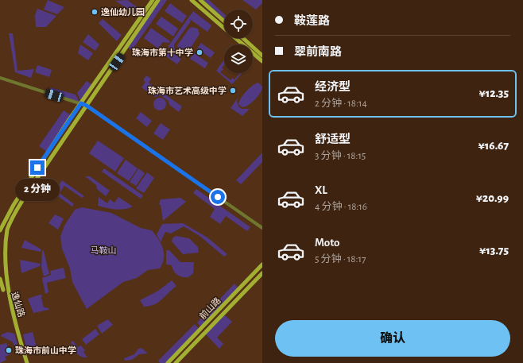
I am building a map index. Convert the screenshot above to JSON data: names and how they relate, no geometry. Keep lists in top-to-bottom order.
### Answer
{
  "streets": {
    "main road": ["逸仙路", "前山路"]
  },
  "parks": ["马鞍山"],
  "places": [
    "逸仙幼儿园",
    "珠海市第十中学",
    "珠海市艺术高级中学",
    "珠海市前山中学"
  ],
  "page": {
    "banner": ["鞍莲路", "翠前南路"],
    "list": [
      {
        "name": "经济型",
        "note": "2 分钟 · 18:14",
        "value": "¥12.35"
      },
      {
        "name": "舒适型",
        "note": "3 分钟 · 18:15",
        "value": "¥16.67"
      },
      {
        "name": "XL",
        "note": "4 分钟 · 18:16",
        "value": "¥20.99"
      },
      {
        "name": "Moto",
        "note": "5 分钟 · 18:17",
        "value": "¥13.75"
      }
    ],
    "bubble": "2 分钟",
    "buttons": "确认"
  }
}
